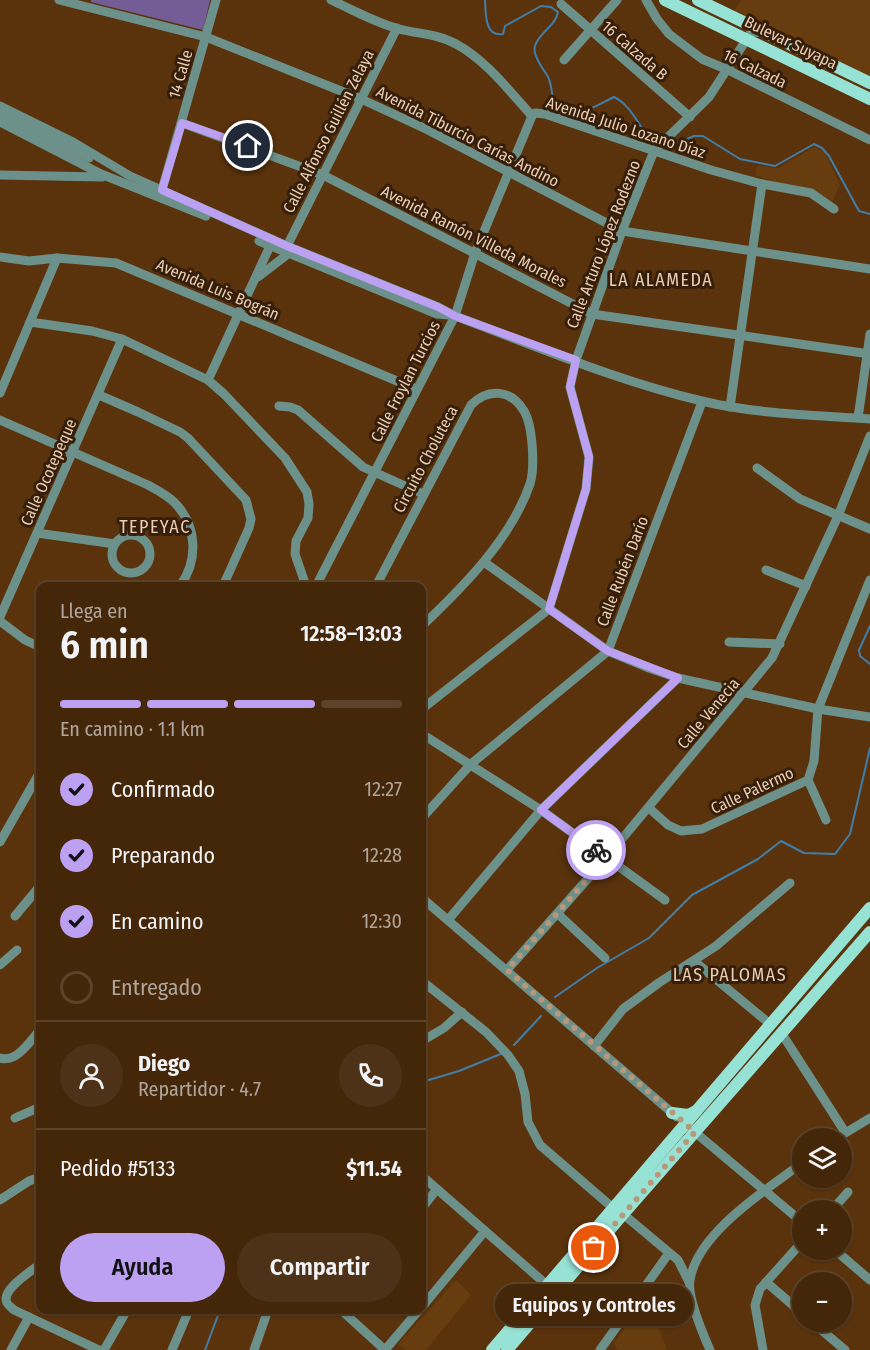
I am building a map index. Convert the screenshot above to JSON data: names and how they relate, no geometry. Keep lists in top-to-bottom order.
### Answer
{
  "streets": {
    "main road": ["Bulevar Suyapa"],
    "street": [
      "16 Calzada B",
      "16 Calzada",
      "14 Calle",
      "Avenida Julio Lozano Díaz",
      "Calle Alfonso Guillén Zelaya",
      "Avenida Tiburcio Carías Andino",
      "Avenida Ramón Villeda Morales",
      "Calle Arturo López Rodezno",
      "Avenida Luis Bográn",
      "Calle Froylan Turcios",
      "Circuito Choluteca",
      "Calle Ocotepeque",
      "Calle Rubén Darío",
      "Calle Venecia",
      "Calle Palermo"
    ]
  },
  "crossings": [
    ["Bulevar Suyapa", "Calle Arturo López Rodezno"],
    ["16 Calzada B", "Calle Arturo López Rodezno"],
    ["16 Calzada", "Calle Arturo López Rodezno"],
    ["14 Calle", "Avenida Tiburcio Carías Andino"],
    ["14 Calle", "Avenida Ramón Villeda Morales"],
    ["Avenida Julio Lozano Díaz", "Calle Alfonso Guillén Zelaya"],
    ["Avenida Julio Lozano Díaz", "Calle Arturo López Rodezno"],
    ["Avenida Julio Lozano Díaz", "Calle Froylan Turcios"],
    ["Calle Alfonso Guillén Zelaya", "Avenida Tiburcio Carías Andino"],
    ["Calle Alfonso Guillén Zelaya", "Avenida Ramón Villeda Morales"],
    ["Avenida Tiburcio Carías Andino", "Calle Arturo López Rodezno"],
    ["Avenida Tiburcio Carías Andino", "Calle Froylan Turcios"],
    ["Avenida Ramón Villeda Morales", "Calle Arturo López Rodezno"],
    ["Avenida Ramón Villeda Morales", "Calle Froylan Turcios"],
    ["Avenida Luis Bográn", "Calle Froylan Turcios"],
    ["Calle Venecia", "Calle Palermo"]
  ],
  "districts": ["LA ALAMEDA", "TEPEYAC", "LAS PALOMAS"],
  "places": ["Equipos y Controles"],
  "page": {
    "heading": ["6 min", "Llega en", "12:58–13:03"],
    "panel": [
      "Diego",
      "Repartidor · 4.7",
      "Pedido #5133",
      "$11.54"
    ],
    "bar": "En camino · 1.1 km",
    "list": [
      ["Confirmado", "12:27"],
      ["Preparando", "12:28"],
      ["En camino", "12:30"],
      "Entregado"
    ],
    "map_buttons": ["+", "−"],
    "buttons": ["Ayuda", "Compartir"],
    "bubble": "Equipos y Controles"
  }
}
